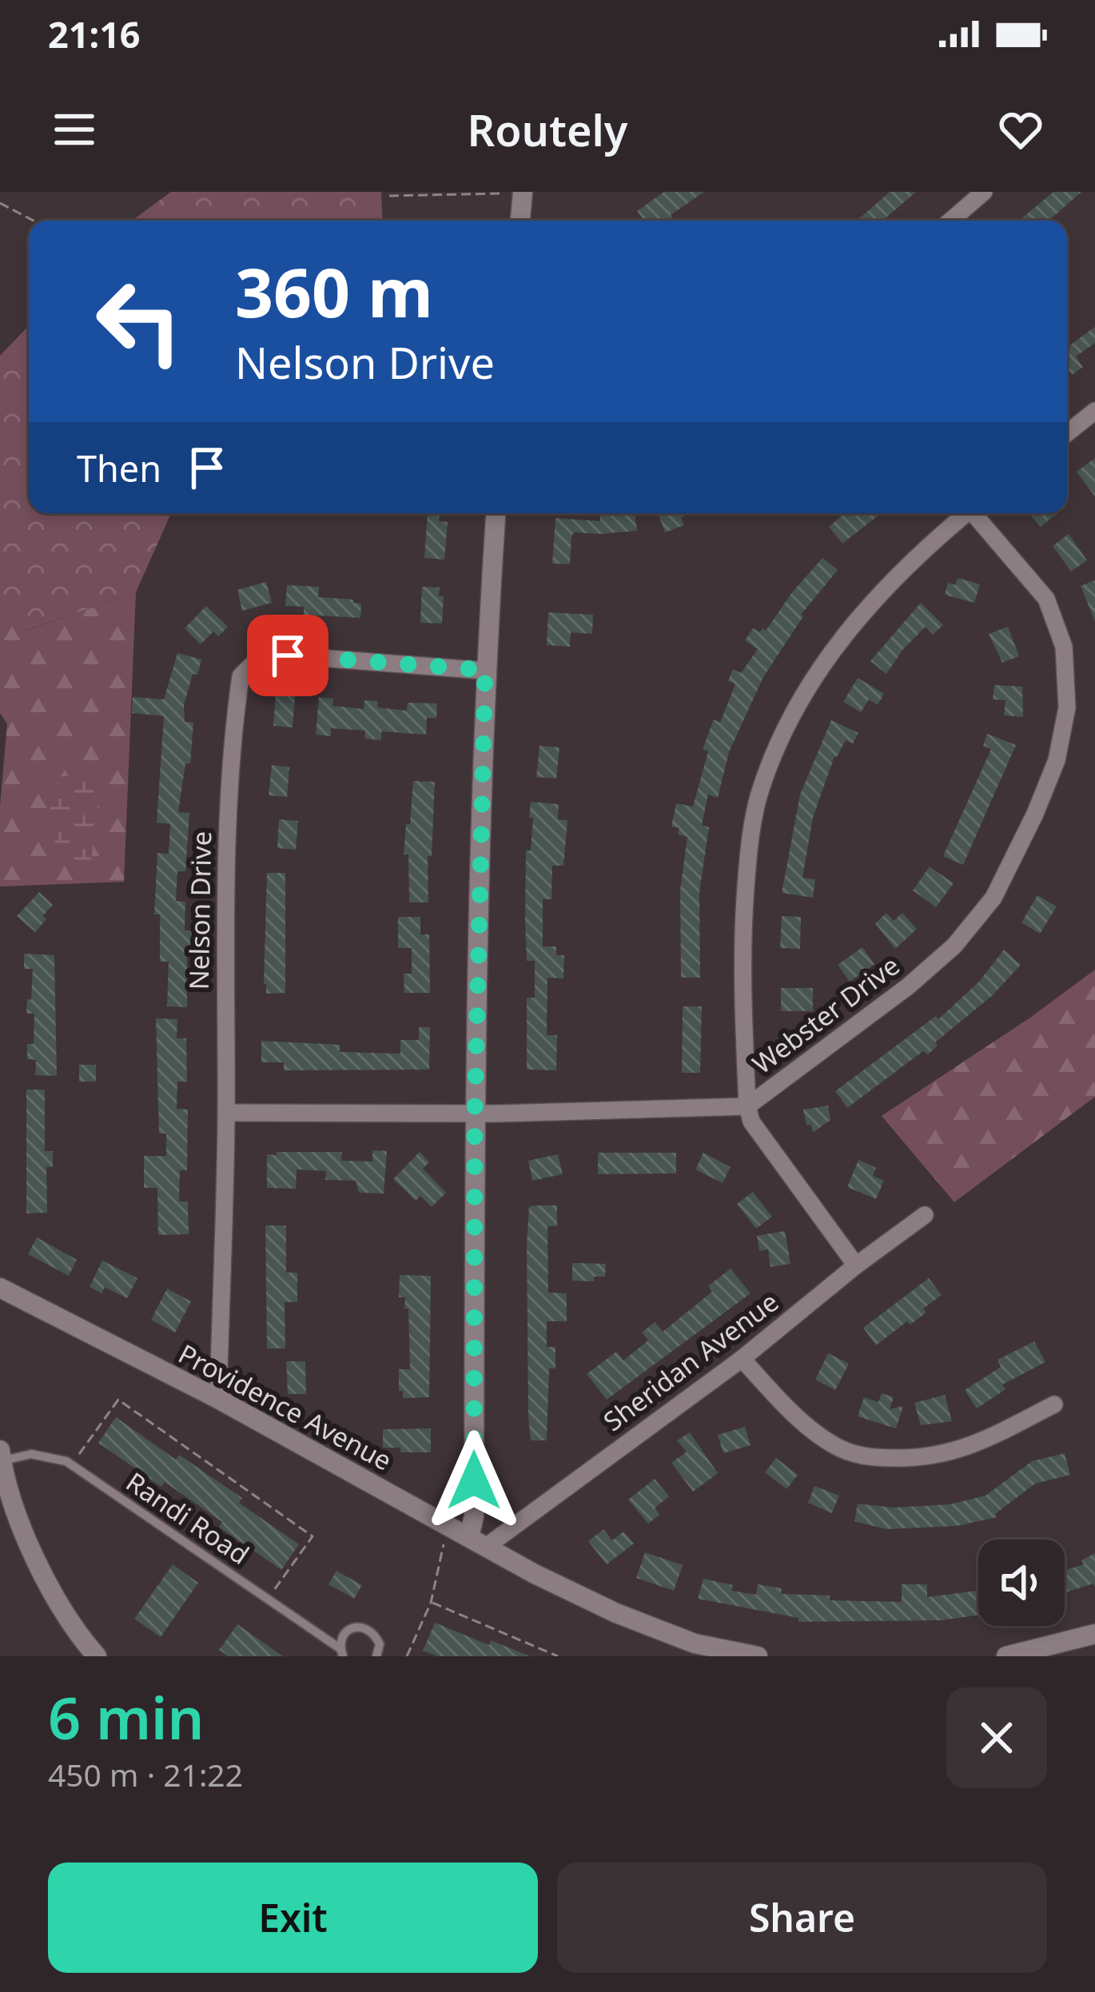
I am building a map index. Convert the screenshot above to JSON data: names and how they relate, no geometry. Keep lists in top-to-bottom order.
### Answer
{
  "streets": {
    "street": [
      "Nelson Drive",
      "Webster Drive",
      "Sheridan Avenue",
      "Providence Avenue"
    ],
    "lane": ["Randi Road"]
  },
  "crossings": [
    ["Nelson Drive", "Webster Drive"],
    ["Nelson Drive", "Providence Avenue"],
    ["Sheridan Avenue", "Providence Avenue"]
  ],
  "page": {
    "status": "21:16",
    "header": "Routely",
    "turn": ["360 m", "Nelson Drive"],
    "then": "Then",
    "heading": ["6 min", "450 m · 21:22"],
    "buttons": ["Exit", "Share"]
  }
}
